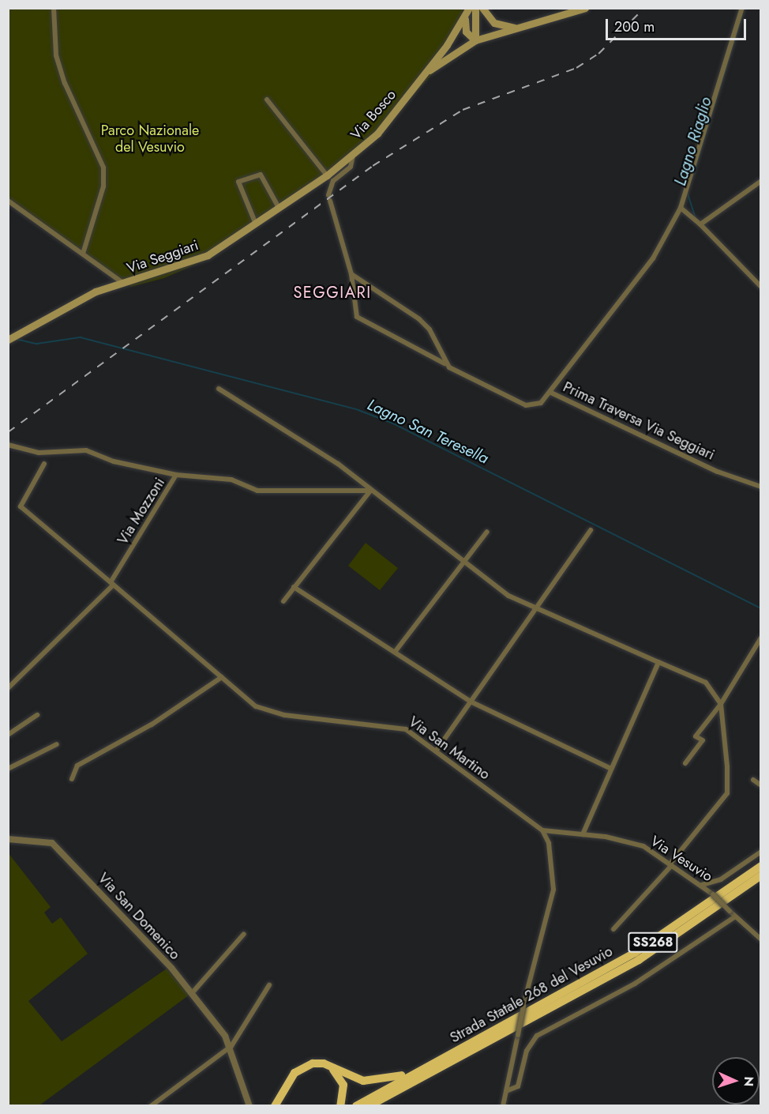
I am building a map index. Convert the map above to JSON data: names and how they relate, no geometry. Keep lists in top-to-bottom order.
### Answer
{
  "streets": {
    "highway": ["SS268", "Strada Statale 268 del Vesuvio"],
    "main road": ["Via Bosco", "Via Seggiari"],
    "street": [
      "Prima Traversa Via Seggiari",
      "Via Mozzoni",
      "Via San Martino",
      "Via Vesuvio",
      "Via San Domenico"
    ]
  },
  "crossings": [
    ["Via Bosco", "Via Seggiari"],
    ["Via Mozzoni", "Via San Martino"],
    ["Via San Martino", "Via Vesuvio"]
  ],
  "districts": ["SEGGIARI"],
  "water": ["Lagno Riaglio", "Lagno San Teresella"],
  "parks": ["Parco Nazionale del Vesuvio"],
  "scale_bar": "200 m",
  "north": "right"
}
